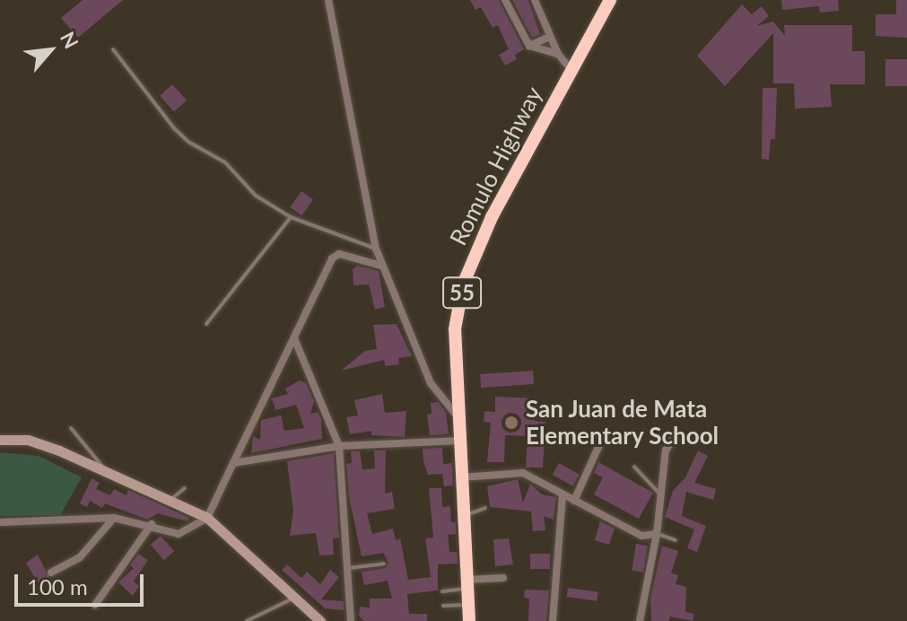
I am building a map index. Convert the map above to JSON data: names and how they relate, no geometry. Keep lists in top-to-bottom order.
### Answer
{
  "streets": {
    "highway": ["Romulo Highway", "55"]
  },
  "places": ["San Juan de Mata Elementary School"],
  "scale_bar": "100 m",
  "north": "top right"
}
